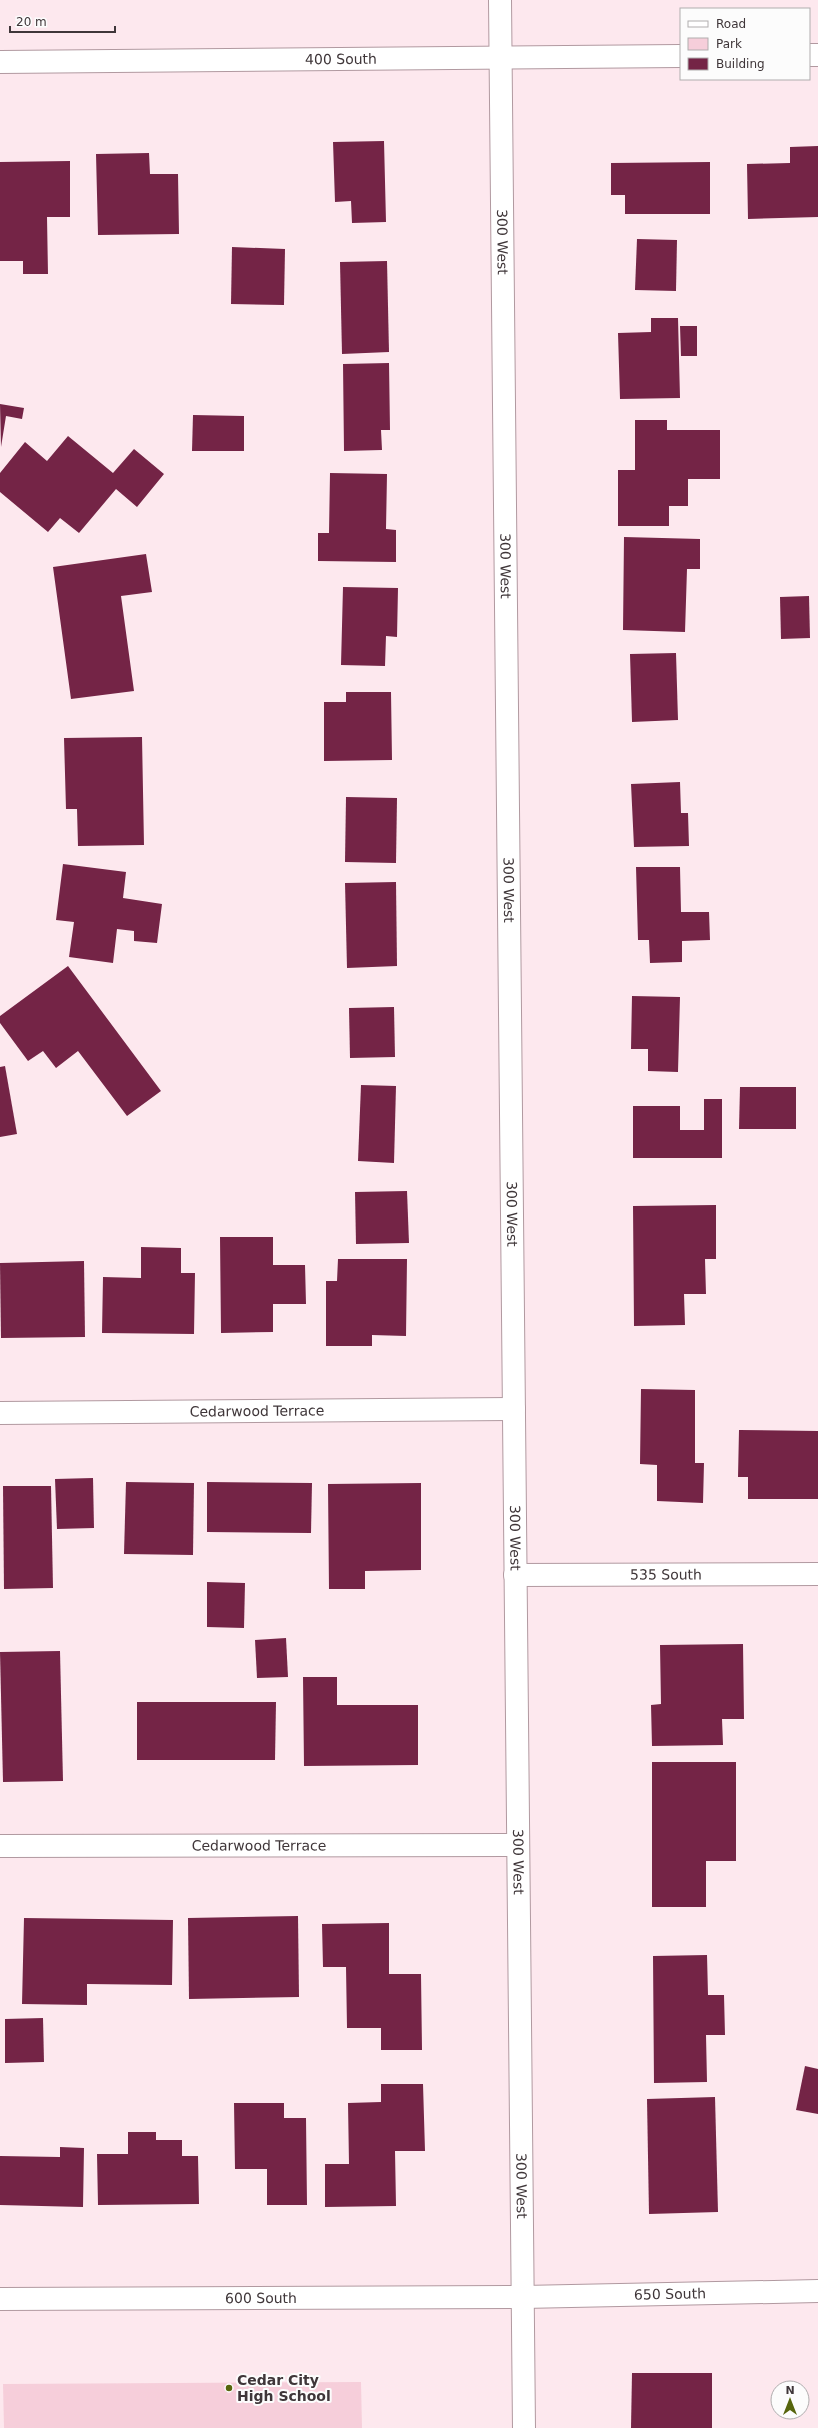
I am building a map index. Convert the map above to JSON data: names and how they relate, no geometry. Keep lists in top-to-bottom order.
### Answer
{
  "streets": {
    "street": [
      "400 South",
      "300 West",
      "Cedarwood Terrace",
      "535 South",
      "650 South",
      "600 South"
    ]
  },
  "crossings": [
    ["400 South", "300 West"],
    ["300 West", "Cedarwood Terrace"],
    ["300 West", "535 South"],
    ["300 West", "650 South"],
    ["300 West", "600 South"],
    ["650 South", "600 South"]
  ],
  "places": ["Cedar City High School"],
  "legend": ["Road", "Park", "Building"],
  "scale_bar": "20 m",
  "north": "top"
}
